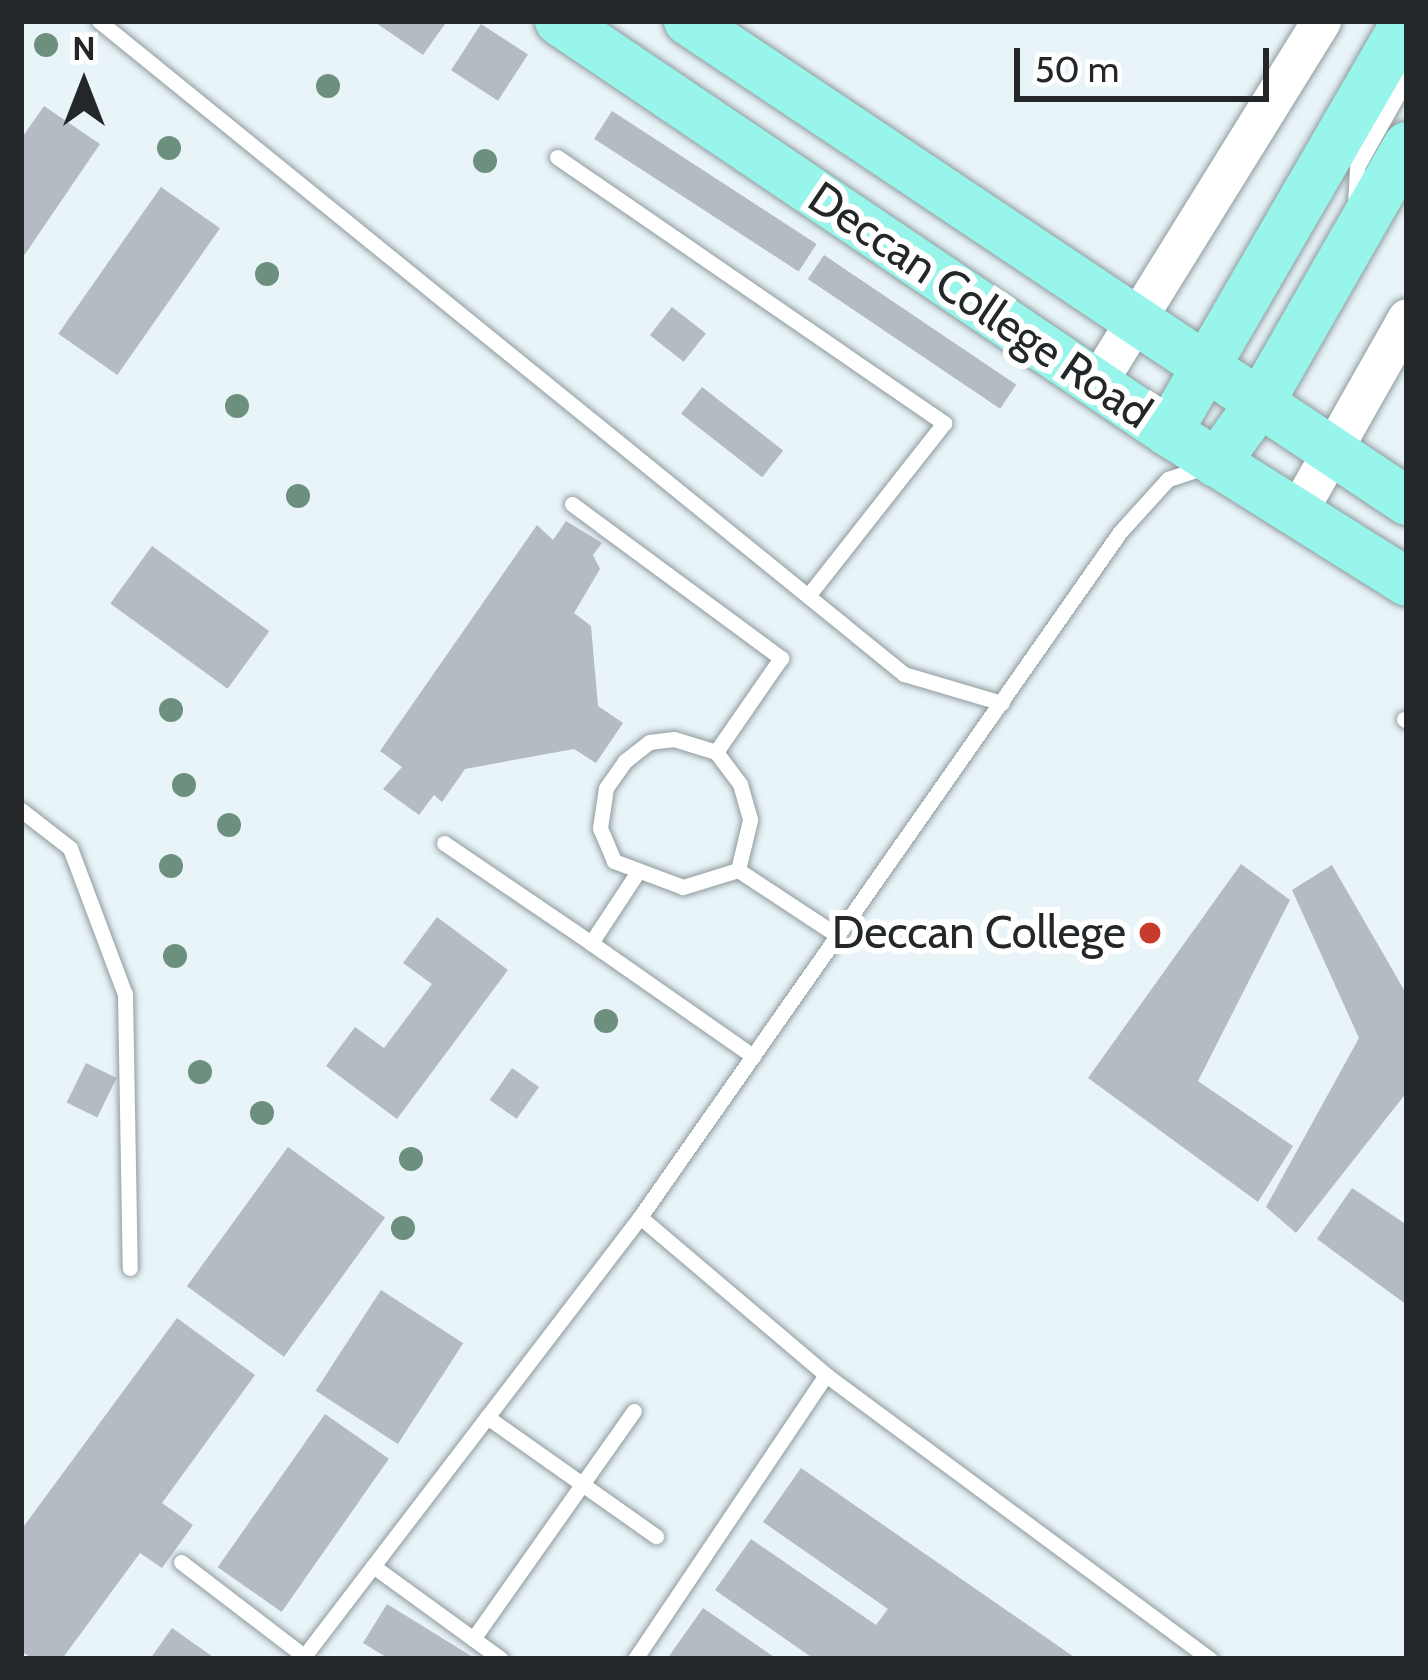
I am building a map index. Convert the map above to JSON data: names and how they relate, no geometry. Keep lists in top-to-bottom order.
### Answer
{
  "streets": {
    "main road": ["Deccan College Road"]
  },
  "places": ["Deccan College"],
  "scale_bar": "50 m",
  "north": "top"
}
